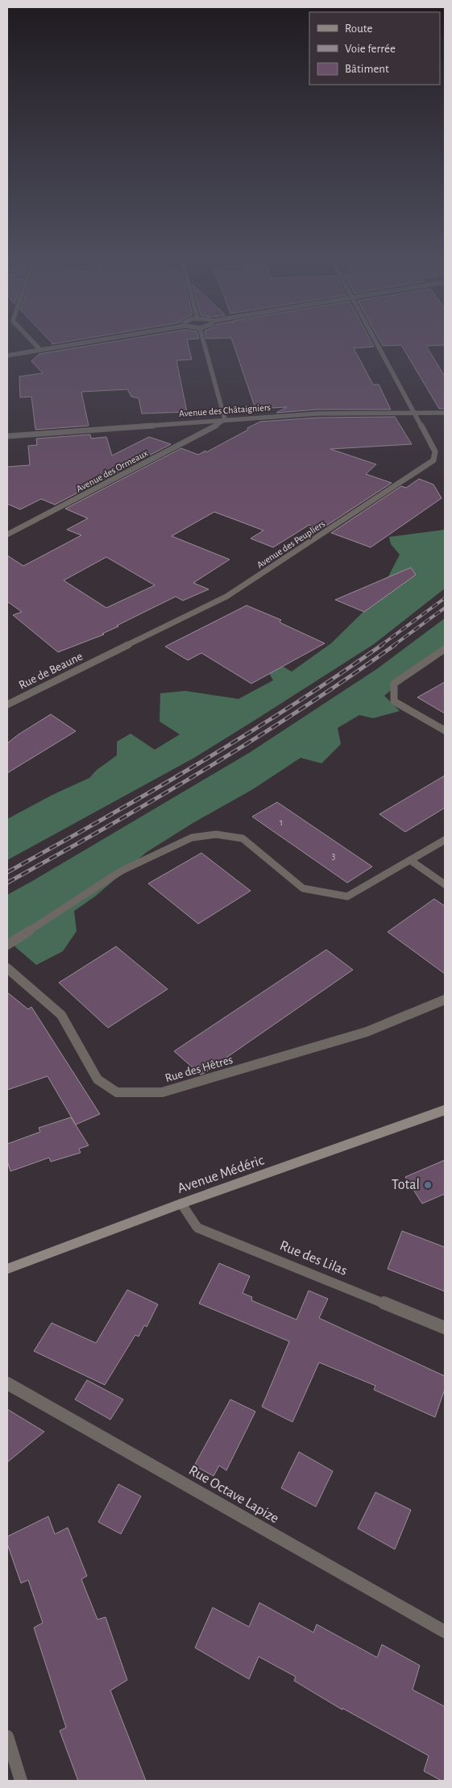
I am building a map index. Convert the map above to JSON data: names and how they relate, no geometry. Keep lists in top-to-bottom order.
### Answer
{
  "streets": {
    "main road": ["Avenue Médéric"],
    "street": [
      "Avenue des Châtaigniers",
      "Avenue des Ormeaux",
      "Avenue des Peupliers",
      "Rue de Beaune",
      "Rue des Hêtres",
      "Rue des Lilas",
      "Rue Octave Lapize"
    ]
  },
  "crossings": [
    ["Avenue des Châtaigniers", "Avenue des Ormeaux"],
    ["Avenue des Châtaigniers", "Avenue des Peupliers"],
    ["Avenue des Peupliers", "Rue de Beaune"],
    ["Avenue Médéric", "Rue des Lilas"]
  ],
  "places": ["Total"],
  "house_numbers": ["1", "3"],
  "legend": ["Route", "Voie ferrée", "Bâtiment"]
}
